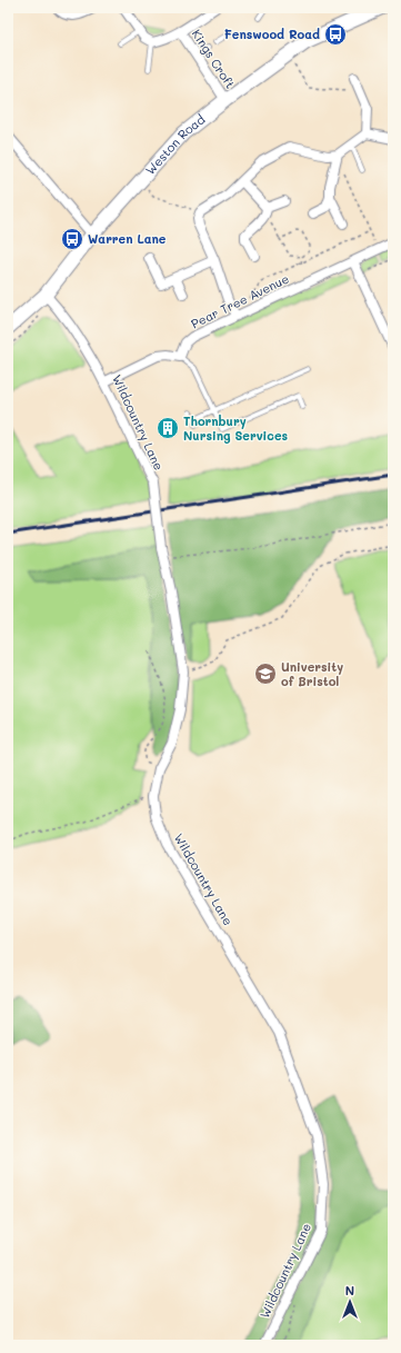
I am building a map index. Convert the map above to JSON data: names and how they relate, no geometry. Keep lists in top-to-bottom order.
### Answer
{
  "streets": {
    "street": [
      "Kings Croft",
      "Weston Road",
      "Pear Tree Avenue",
      "Wildcountry Lane"
    ]
  },
  "crossings": [
    ["Kings Croft", "Weston Road"],
    ["Weston Road", "Wildcountry Lane"]
  ],
  "places": {
    "bus stop": ["Fenswood Road", "Warren Lane"],
    "building": ["Thornbury Nursing Services"],
    "school or university": ["University of Bristol"]
  },
  "north": "top"
}
